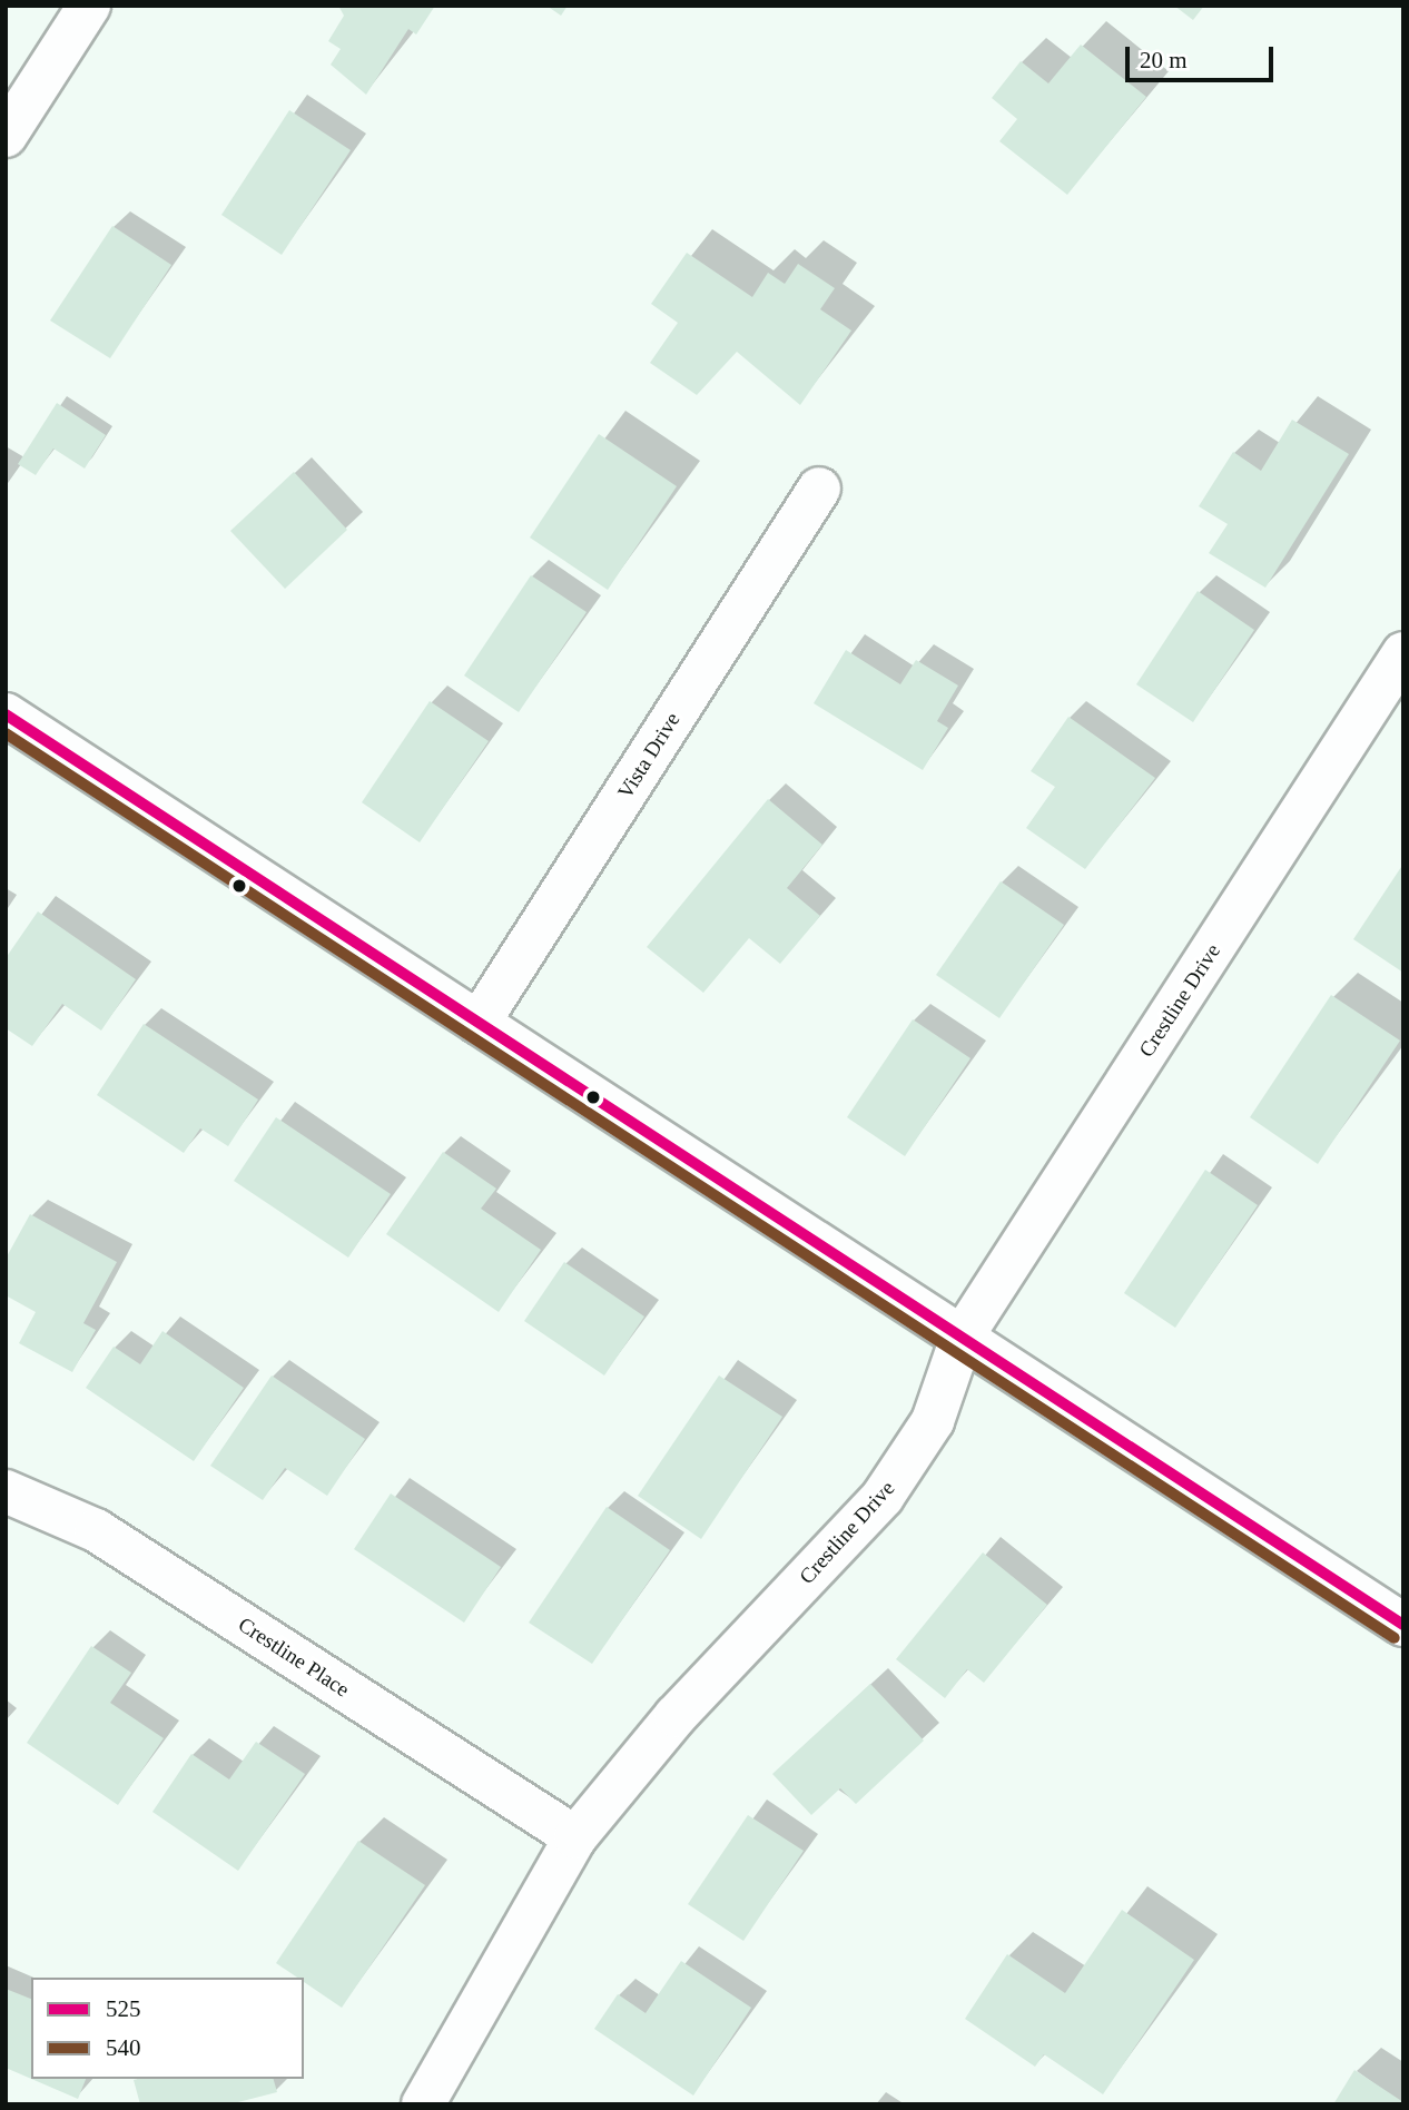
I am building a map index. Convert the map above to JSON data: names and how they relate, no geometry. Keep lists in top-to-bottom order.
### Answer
{
  "streets": {
    "street": ["Vista Drive", "Crestline Drive", "Crestline Place"]
  },
  "crossings": [
    ["Crestline Drive", "Crestline Place"]
  ],
  "lines": ["transit line 525", "transit line 540"],
  "legend": ["525", "540"],
  "scale_bar": "20 m"
}
